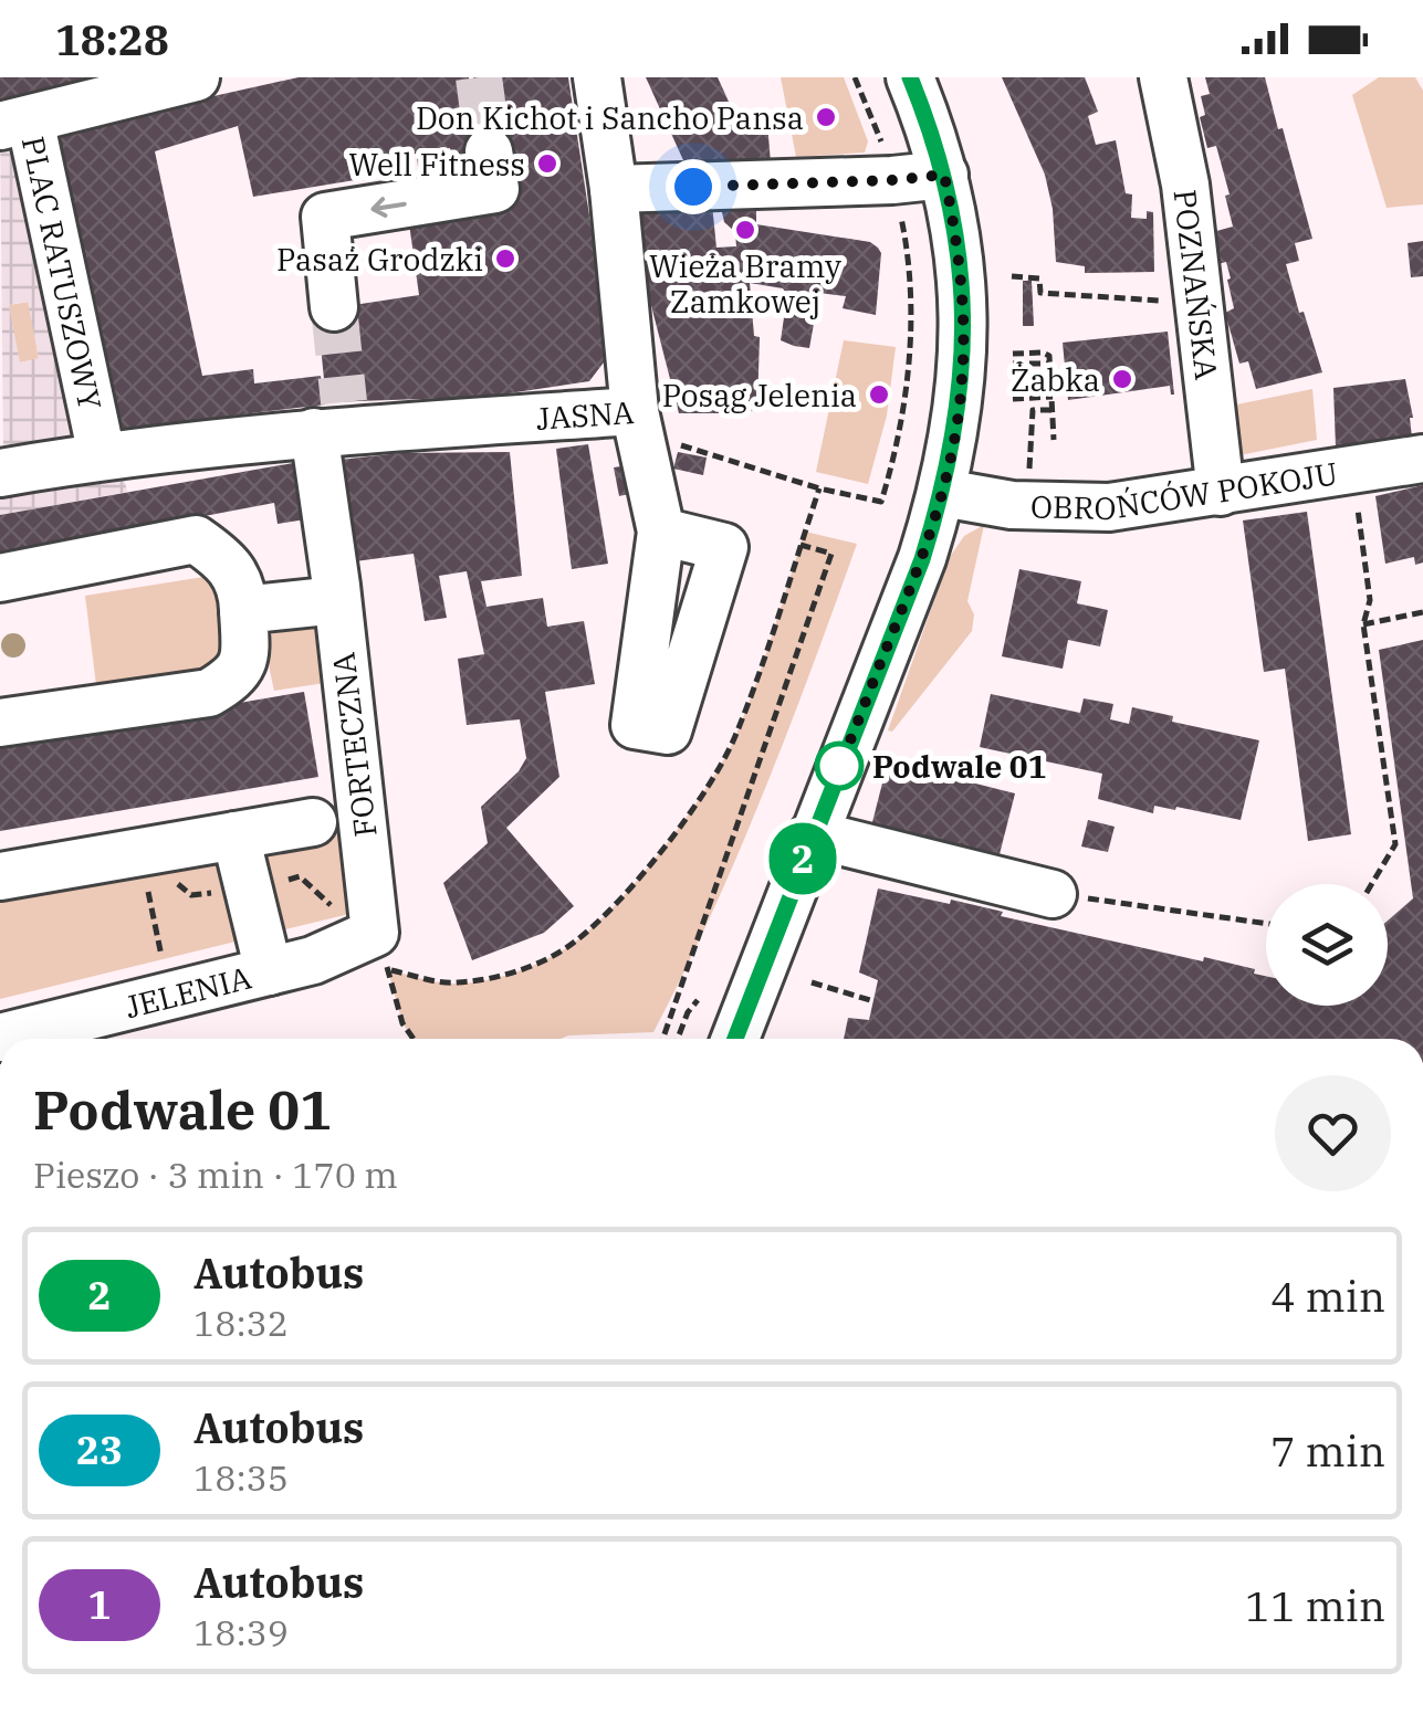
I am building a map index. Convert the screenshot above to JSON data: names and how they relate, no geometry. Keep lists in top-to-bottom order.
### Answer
{
  "streets": {
    "street": [
      "PLAC RATUSZOWY",
      "POZNAŃSKA",
      "JASNA",
      "OBROŃCÓW POKOJU",
      "FORTECZNA",
      "JELENIA"
    ]
  },
  "crossings": [
    ["POZNAŃSKA", "OBROŃCÓW POKOJU"],
    ["JASNA", "FORTECZNA"],
    ["FORTECZNA", "JELENIA"]
  ],
  "places": [
    "Don Kichot i Sancho Pansa",
    "Well Fitness",
    "Wieża Bramy Zamkowej",
    "Pasaż Grodzki",
    "Żabka",
    "Posąg Jelenia",
    "Podwale 01"
  ],
  "lines": ["bus line 2"],
  "page": {
    "status": "18:28",
    "on_map": "2",
    "heading": ["Podwale 01", "Pieszo · 3 min · 170 m"],
    "list": [
      {
        "mark": "2",
        "name": "Autobus",
        "note": "18:32",
        "value": "4 min"
      },
      {
        "mark": "23",
        "name": "Autobus",
        "note": "18:35",
        "value": "7 min"
      },
      {
        "mark": "1",
        "name": "Autobus",
        "note": "18:39",
        "value": "11 min"
      }
    ]
  }
}
